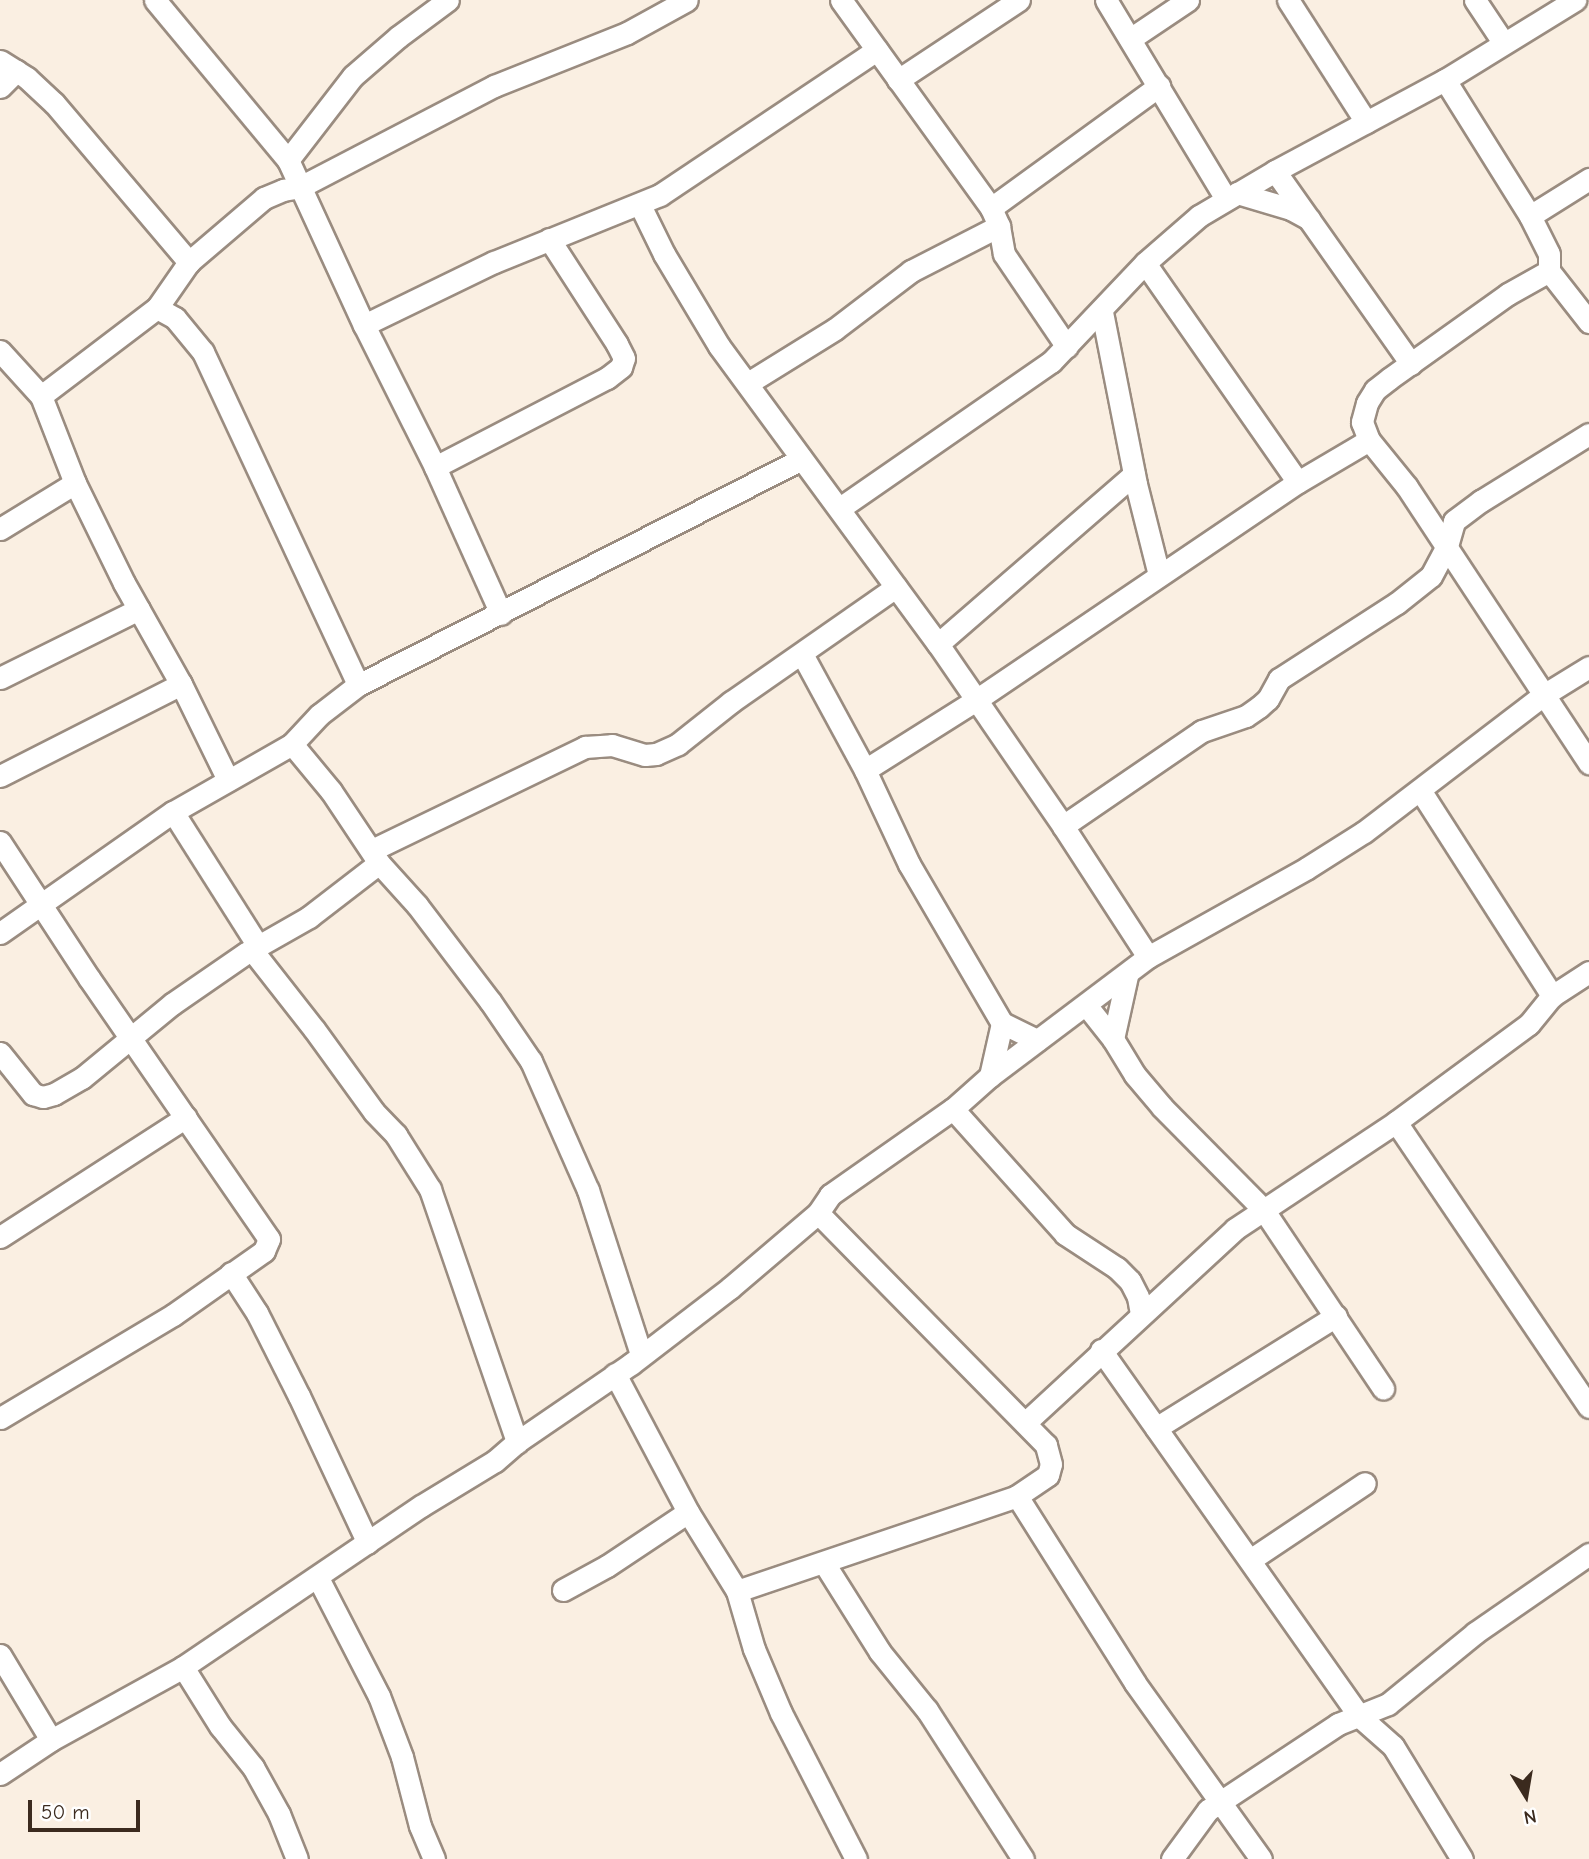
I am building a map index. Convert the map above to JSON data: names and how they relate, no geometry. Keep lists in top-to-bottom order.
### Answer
{
  "scale_bar": "50 m",
  "north": "bottom"
}
